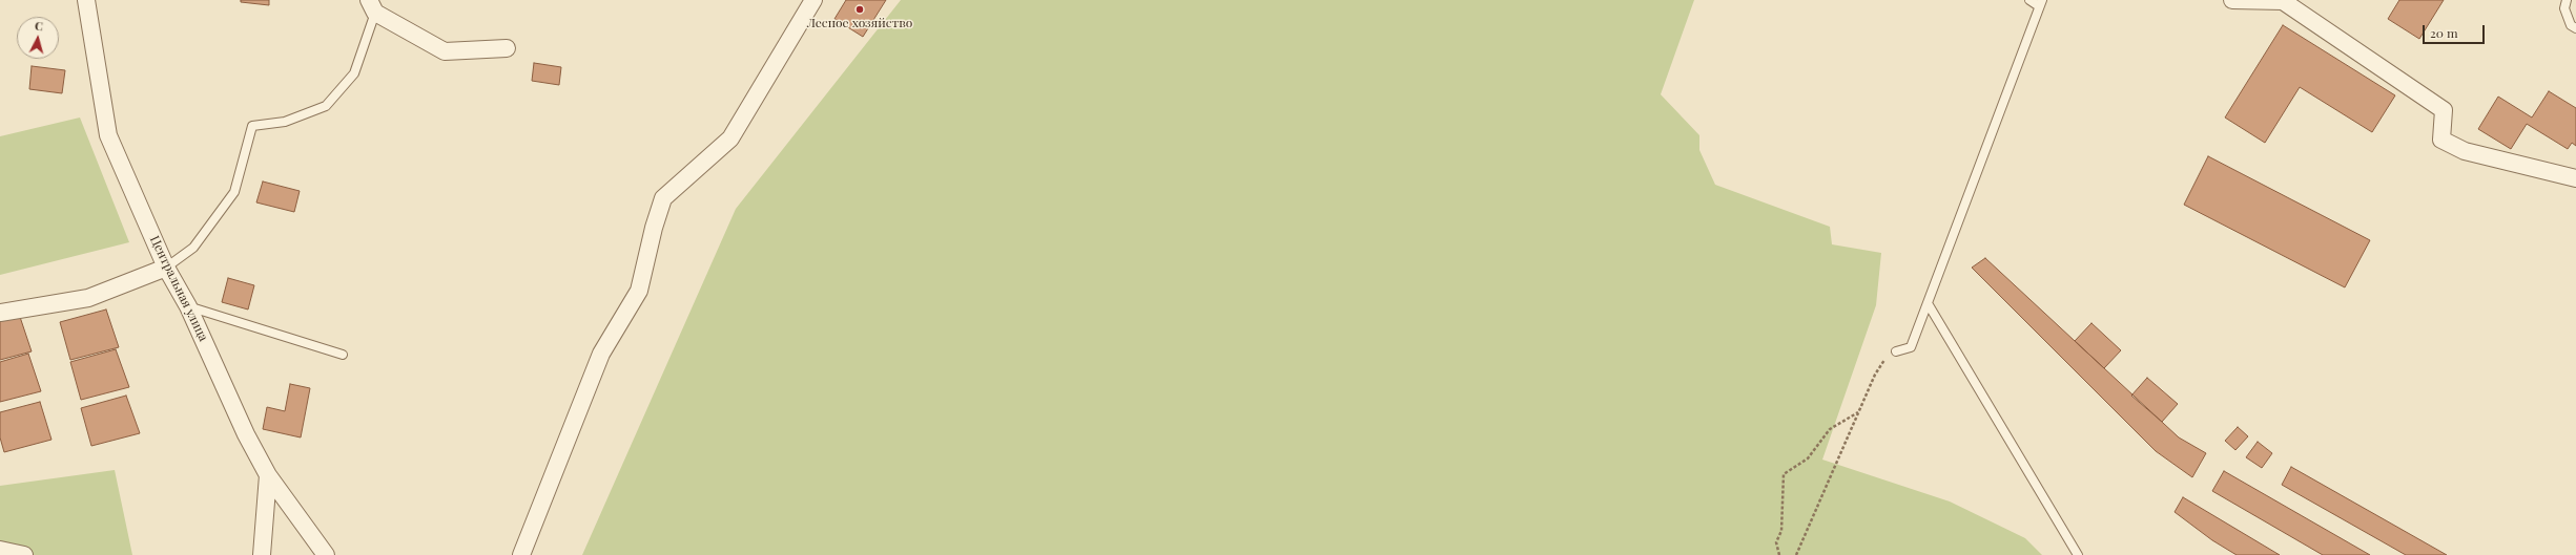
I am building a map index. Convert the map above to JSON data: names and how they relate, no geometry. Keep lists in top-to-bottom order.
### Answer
{
  "streets": {
    "street": ["Центральная улица"]
  },
  "places": ["Лесное хозяйство"],
  "scale_bar": "20 m",
  "north": "top"
}
